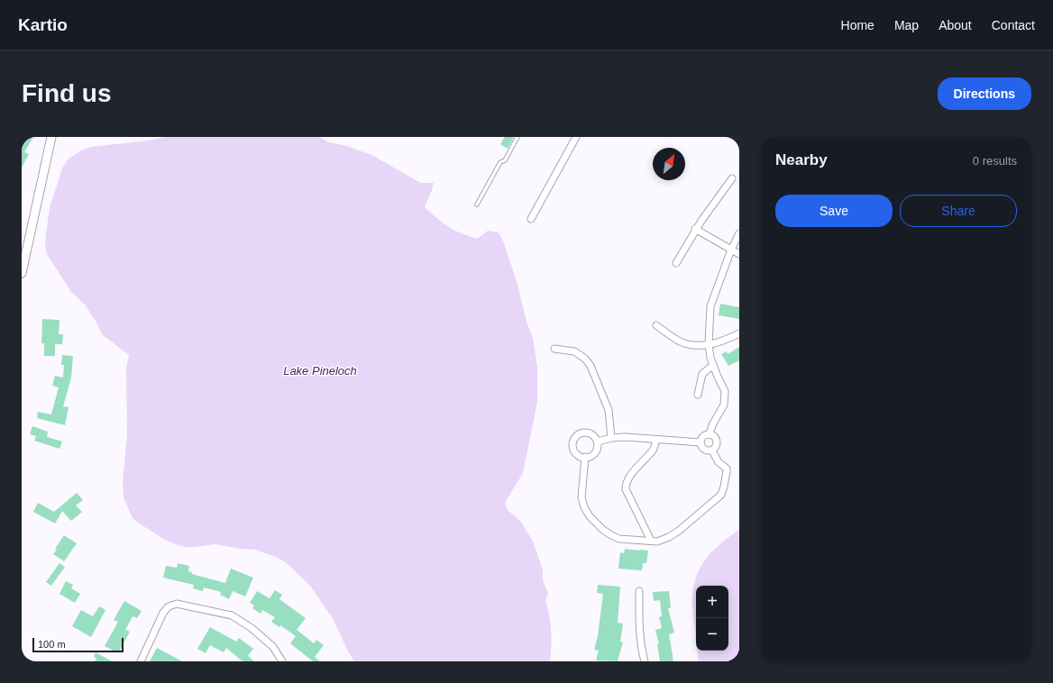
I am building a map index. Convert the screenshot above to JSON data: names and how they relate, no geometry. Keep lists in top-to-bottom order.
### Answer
{
  "water": ["Lake Pineloch"],
  "scale_bar": "100 m",
  "north": "top right",
  "page": {
    "header": "Kartio",
    "nav": [
      "Home",
      "Map",
      "About",
      "Contact"
    ],
    "buttons": [
      "Directions",
      ["Save", "Share"]
    ],
    "title": "Find us",
    "heading": ["Nearby", "0 results"],
    "map_buttons": ["+", "−"],
    "scale": "100 m"
  }
}
